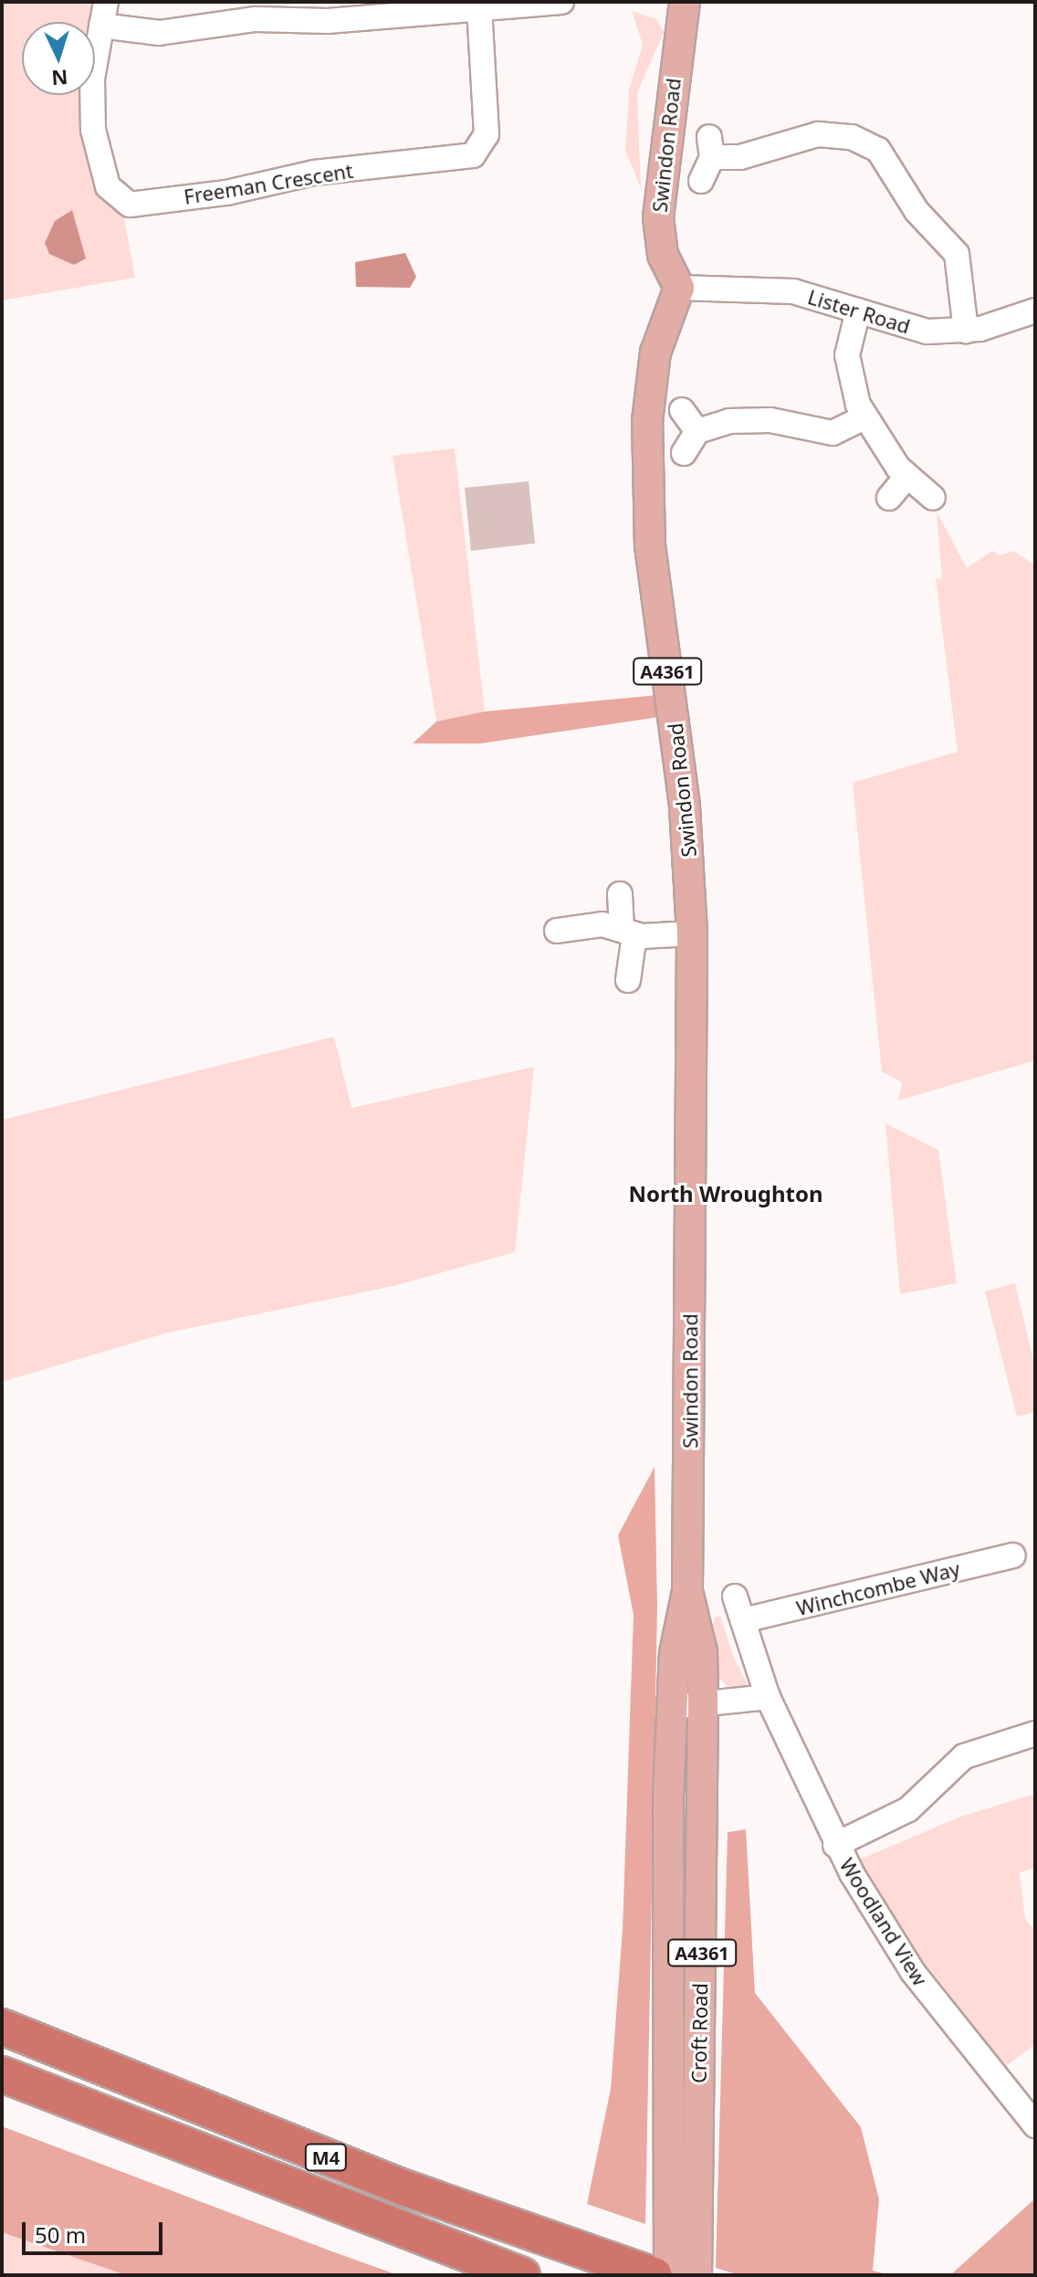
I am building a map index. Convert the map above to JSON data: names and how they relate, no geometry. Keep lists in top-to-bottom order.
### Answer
{
  "streets": {
    "highway": ["M4"],
    "main road": ["Swindon Road", "A4361", "Croft Road"],
    "street": [
      "Freeman Crescent",
      "Lister Road",
      "Winchcombe Way",
      "Woodland View"
    ]
  },
  "crossings": [
    ["Swindon Road", "Lister Road"],
    ["Swindon Road", "Croft Road"],
    ["Winchcombe Way", "Woodland View"]
  ],
  "districts": ["North Wroughton"],
  "scale_bar": "50 m",
  "north": "bottom"
}
